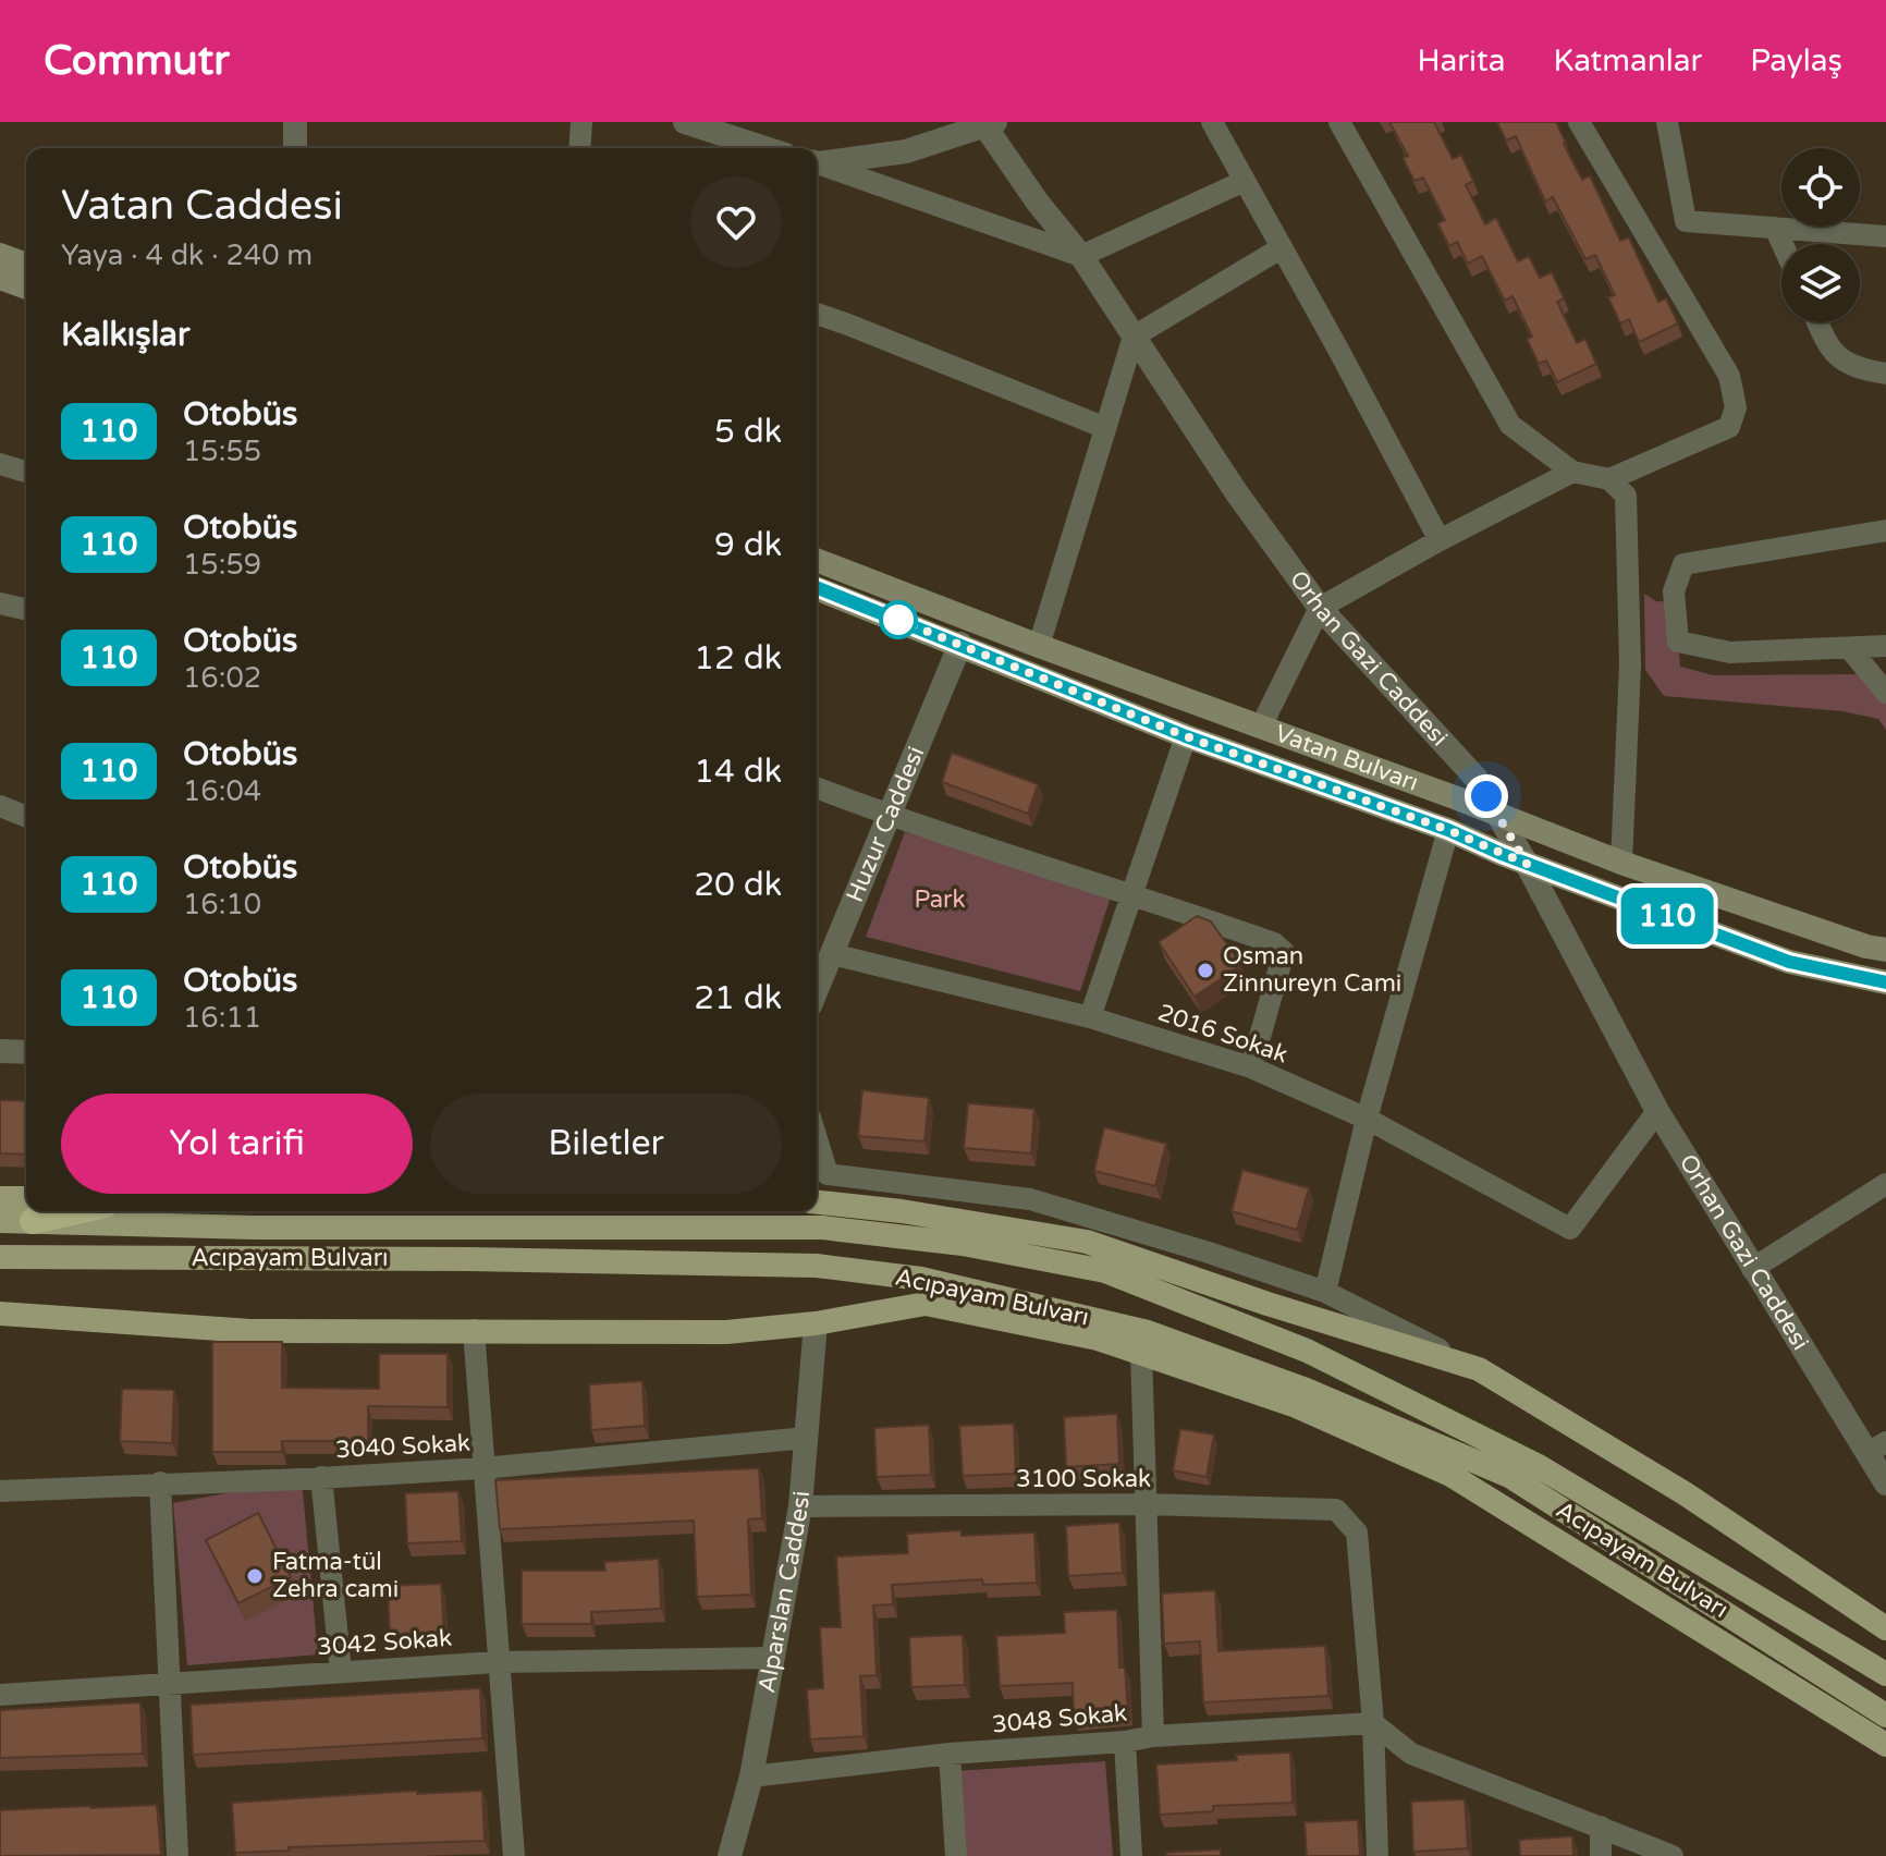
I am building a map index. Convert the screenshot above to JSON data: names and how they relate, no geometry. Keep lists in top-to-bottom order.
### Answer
{
  "streets": {
    "main road": ["Vatan Bulvarı", "Acıpayam Bulvarı"],
    "street": [
      "Orhan Gazi Caddesi",
      "Huzur Caddesi",
      "2016 Sokak",
      "3040 Sokak",
      "3100 Sokak",
      "Alparslan Caddesi",
      "3042 Sokak",
      "3048 Sokak"
    ]
  },
  "crossings": [
    ["Orhan Gazi Caddesi", "Vatan Bulvarı"],
    ["Orhan Gazi Caddesi", "2016 Sokak"],
    ["Vatan Bulvarı", "Huzur Caddesi"],
    ["Huzur Caddesi", "2016 Sokak"],
    ["3040 Sokak", "Alparslan Caddesi"],
    ["3100 Sokak", "Alparslan Caddesi"],
    ["3100 Sokak", "3048 Sokak"],
    ["Alparslan Caddesi", "3042 Sokak"],
    ["Alparslan Caddesi", "3048 Sokak"]
  ],
  "parks": ["Park"],
  "places": ["Osman Zinnureyn Cami", "Fatma-tül Zehra cami"],
  "lines": ["bus line 110"],
  "page": {
    "header": "Commutr",
    "nav": ["Harita", "Katmanlar", "Paylaş"],
    "on_map": "110",
    "heading": [
      ["Vatan Caddesi", "Yaya · 4 dk · 240 m"],
      "Kalkışlar"
    ],
    "list": [
      {
        "mark": "110",
        "name": "Otobüs",
        "note": "15:55",
        "value": "5 dk"
      },
      {
        "mark": "110",
        "name": "Otobüs",
        "note": "15:59",
        "value": "9 dk"
      },
      {
        "mark": "110",
        "name": "Otobüs",
        "note": "16:02",
        "value": "12 dk"
      },
      {
        "mark": "110",
        "name": "Otobüs",
        "note": "16:04",
        "value": "14 dk"
      },
      {
        "mark": "110",
        "name": "Otobüs",
        "note": "16:10",
        "value": "20 dk"
      },
      {
        "mark": "110",
        "name": "Otobüs",
        "note": "16:11",
        "value": "21 dk"
      }
    ],
    "buttons": ["Yol tarifi", "Biletler"]
  }
}
